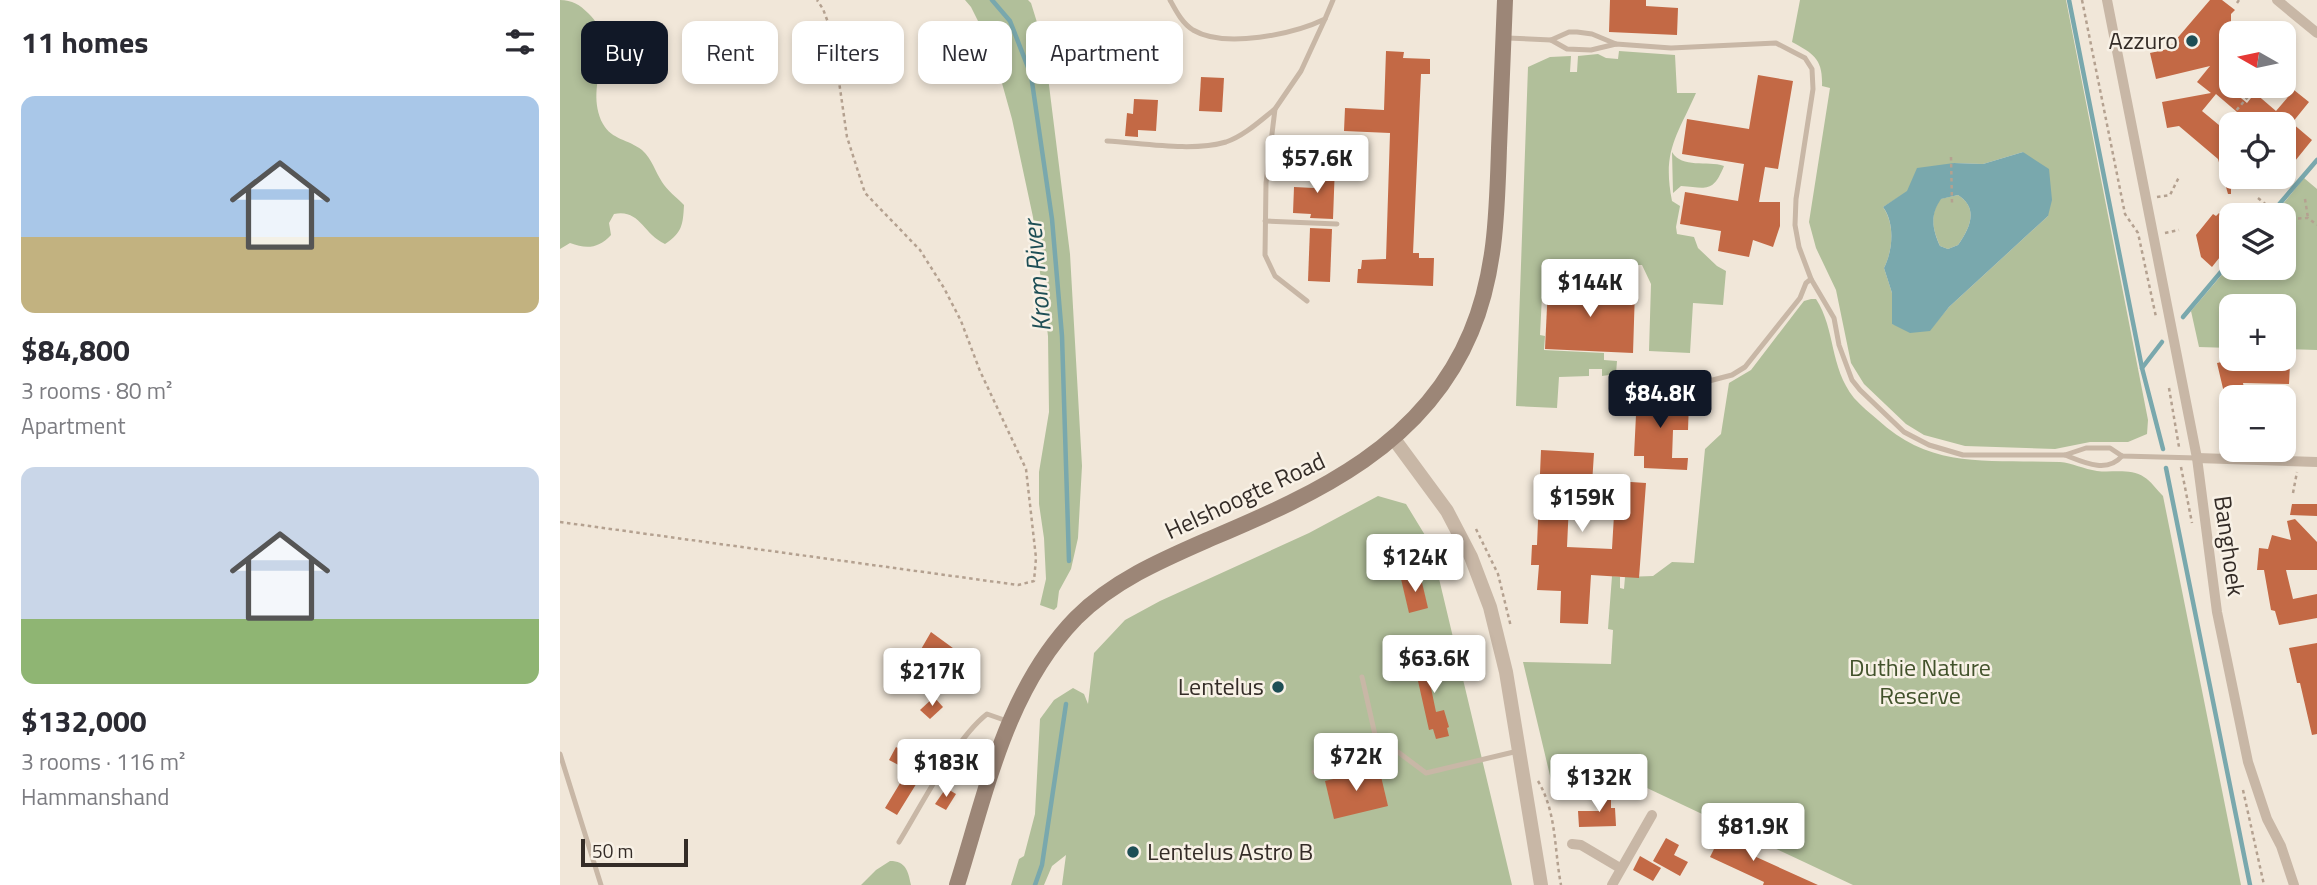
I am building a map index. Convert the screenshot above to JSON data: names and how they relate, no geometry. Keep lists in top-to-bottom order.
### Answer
{
  "streets": {
    "main road": ["Helshoogte Road"],
    "street": ["Banghoek"]
  },
  "water": ["Krom River"],
  "parks": ["Duthie Nature Reserve"],
  "places": ["Azzuro", "Lentelus", "Lentelus Astro B"],
  "scale_bar": "50 m",
  "north": "left",
  "page": {
    "heading": "11 homes",
    "map_buttons": ["+", "−"],
    "chip": [
      "Buy",
      "Rent",
      "Filters",
      "New",
      "Apartment"
    ],
    "list": [
      {
        "name": "$84,800",
        "note": "3 rooms · 80 m² · Apartment"
      },
      {
        "name": "$132,000",
        "note": "3 rooms · 116 m² · Hammanshand"
      }
    ],
    "price": [
      "$57.6K",
      "$144K",
      "$84.8K",
      "$159K",
      "$124K",
      "$63.6K",
      "$217K",
      "$72K",
      "$183K",
      "$132K",
      "$81.9K"
    ],
    "scale": "50 m"
  }
}
